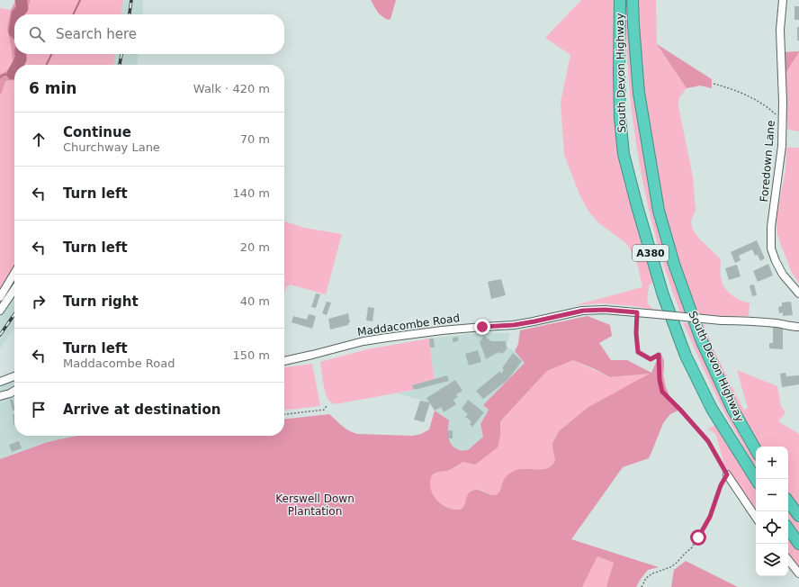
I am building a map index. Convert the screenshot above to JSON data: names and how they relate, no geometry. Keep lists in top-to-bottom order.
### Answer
{
  "streets": {
    "highway": ["South Devon Highway", "A380"],
    "street": ["Foredown Lane", "Maddacombe Road"]
  },
  "parks": ["Kerswell Down Plantation"],
  "page": {
    "search": "Search here",
    "heading": ["6 min", "Walk · 420 m"],
    "list": [
      ["Continue", "Churchway Lane", "70 m"],
      ["Turn left", "140 m"],
      ["Turn left", "20 m"],
      ["Turn right", "40 m"],
      ["Turn left", "Maddacombe Road", "150 m"],
      "Arrive at destination"
    ],
    "map_buttons": ["+", "−"]
  }
}
